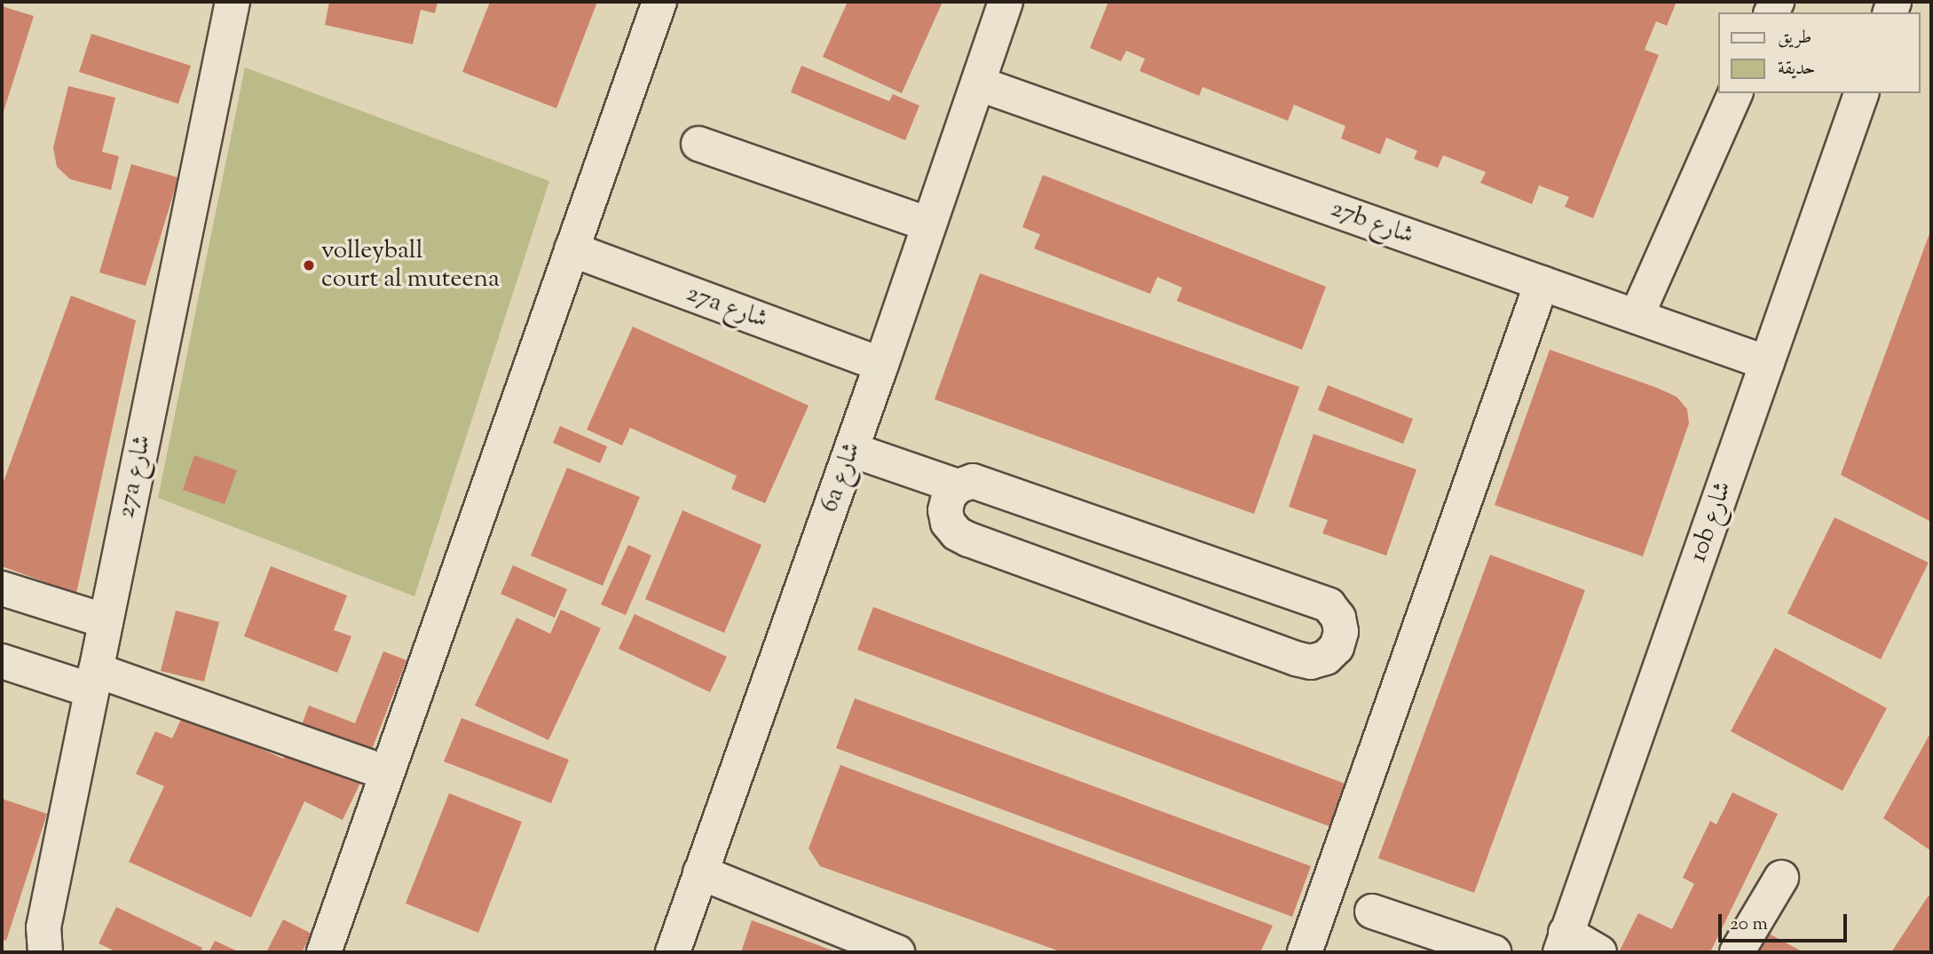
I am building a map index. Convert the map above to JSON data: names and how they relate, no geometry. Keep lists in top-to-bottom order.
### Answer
{
  "streets": {
    "street": [
      "27b شارع",
      "27a شارع",
      "6a شارع",
      "10b شارع"
    ]
  },
  "crossings": [
    ["27b شارع", "6a شارع"],
    ["27b شارع", "10b شارع"],
    ["27a شارع", "6a شارع"]
  ],
  "places": ["volleyball court al muteena"],
  "legend": ["طريق", "حديقة"],
  "scale_bar": "20 m"
}
